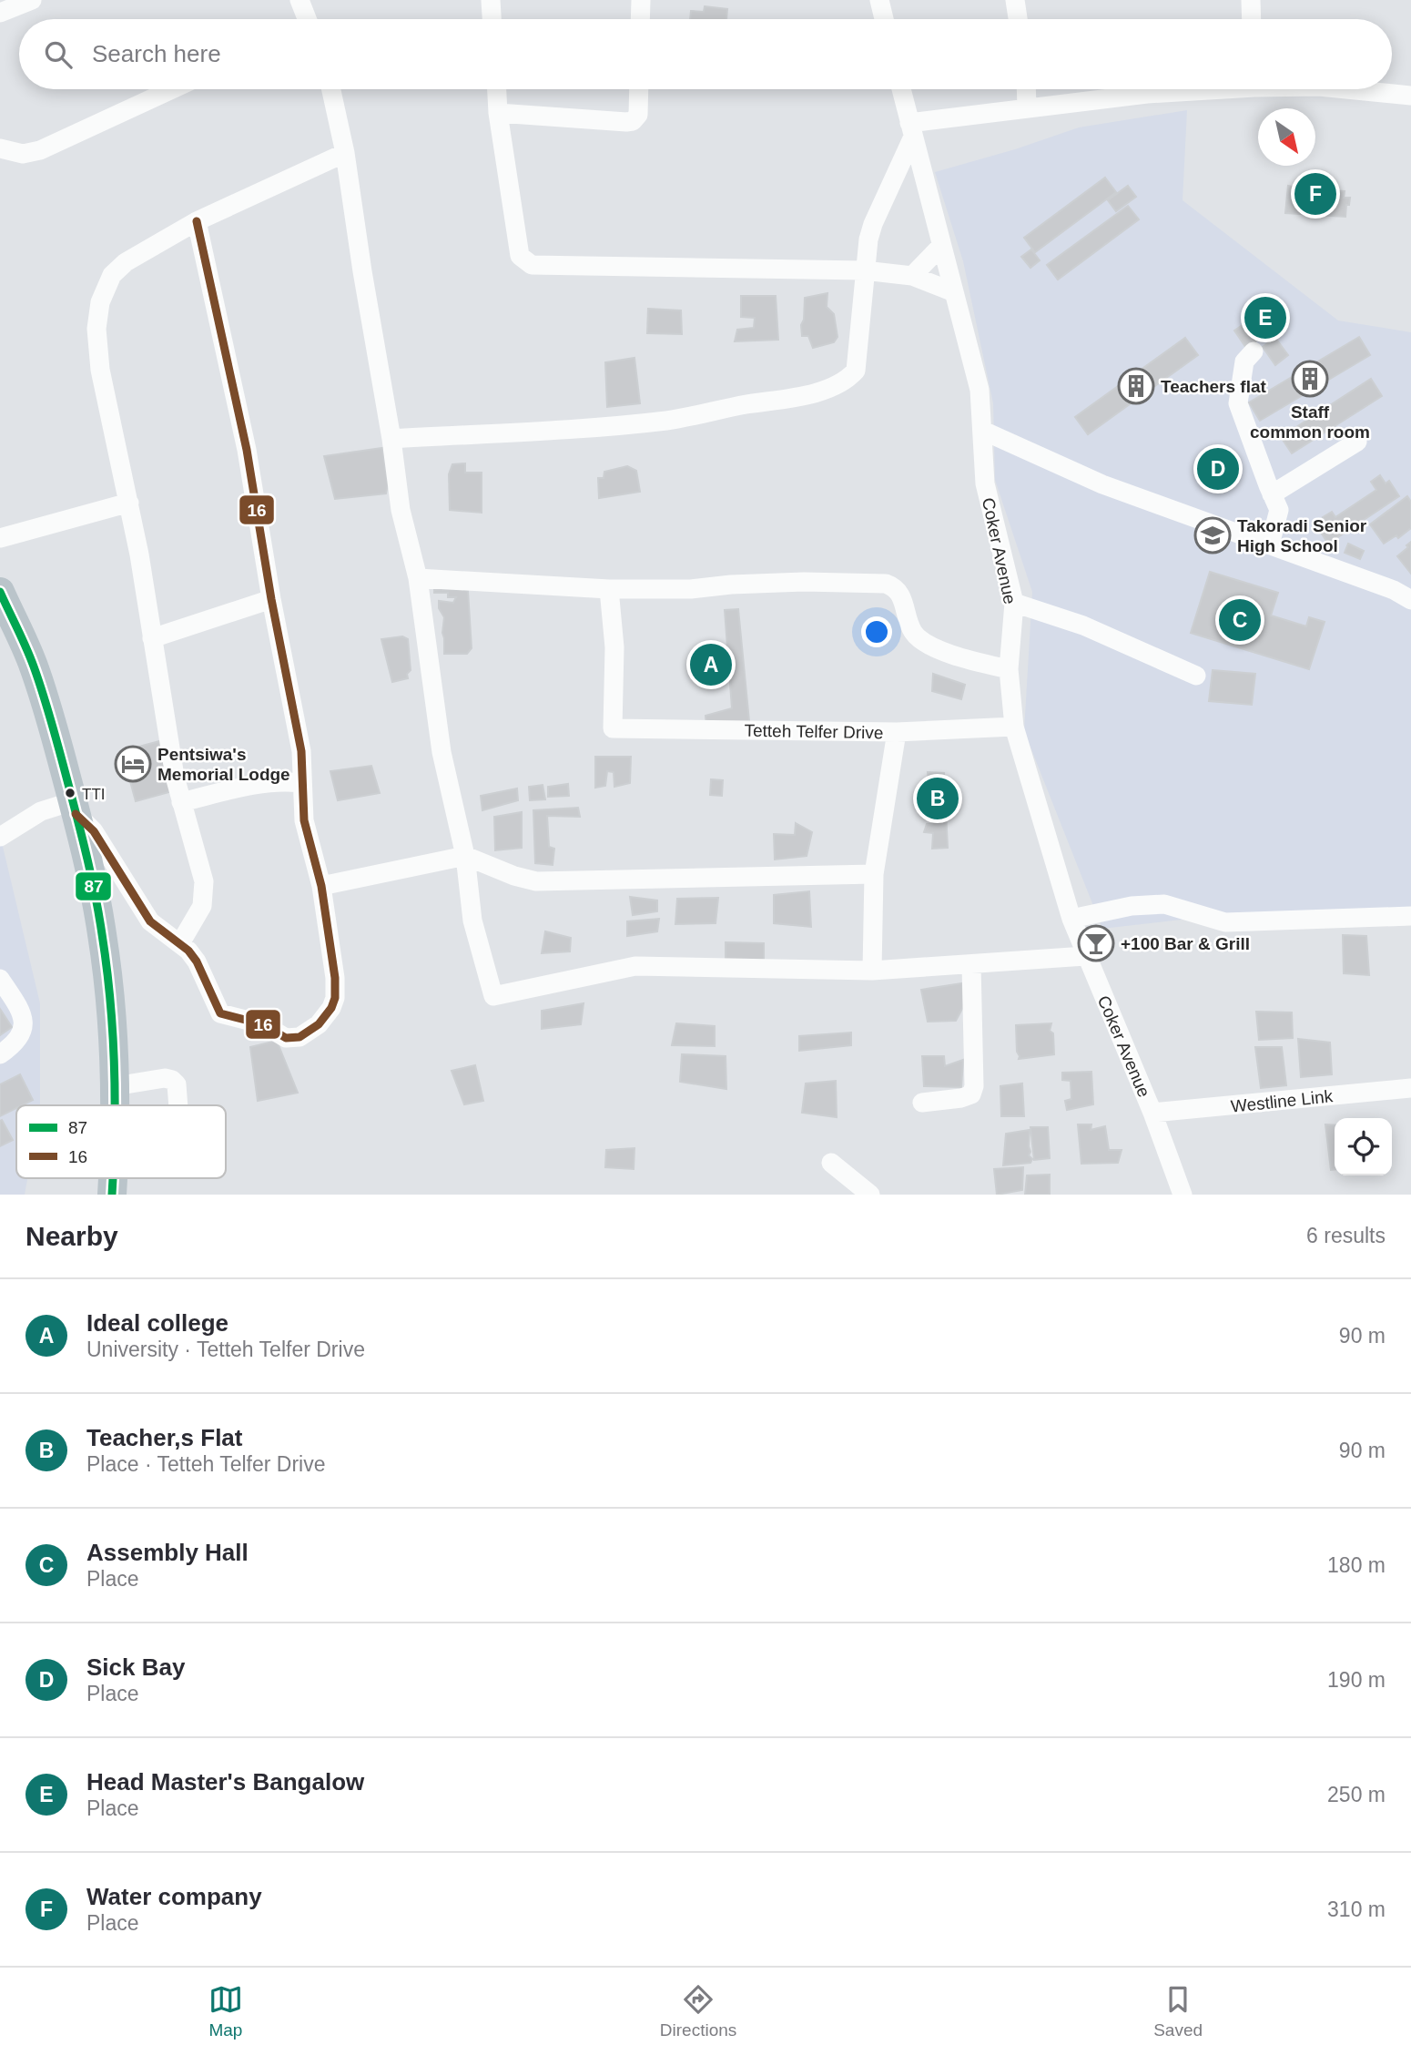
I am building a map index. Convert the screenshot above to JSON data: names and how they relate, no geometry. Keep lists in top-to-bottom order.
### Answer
{
  "streets": {
    "street": ["Coker Avenue", "Tetteh Telfer Drive", "Westline Link"]
  },
  "crossings": [
    ["Coker Avenue", "Tetteh Telfer Drive"],
    ["Coker Avenue", "Westline Link"]
  ],
  "places": {
    "building": ["Staff common room", "Teachers flat"],
    "school or university": ["Takoradi Senior High School"],
    "hotel": ["Pentsiwa's Memorial Lodge"],
    "other": ["TTI"],
    "bar": ["+100 Bar & Grill"]
  },
  "lines": ["transit line 16", "transit line 87"],
  "legend": ["87", "16"],
  "north": "bottom right",
  "page": {
    "search": "Search here",
    "pins": [
      "F",
      "E",
      "D",
      "C",
      "A",
      "B"
    ],
    "heading": ["Nearby", "6 results"],
    "list": [
      {
        "mark": "A",
        "name": "Ideal college",
        "note": "University · Tetteh Telfer Drive",
        "value": "90 m"
      },
      {
        "mark": "B",
        "name": "Teacher,s Flat",
        "note": "Place · Tetteh Telfer Drive",
        "value": "90 m"
      },
      {
        "mark": "C",
        "name": "Assembly Hall",
        "note": "Place",
        "value": "180 m"
      },
      {
        "mark": "D",
        "name": "Sick Bay",
        "note": "Place",
        "value": "190 m"
      },
      {
        "mark": "E",
        "name": "Head Master's Bangalow",
        "note": "Place",
        "value": "250 m"
      },
      {
        "mark": "F",
        "name": "Water company",
        "note": "Place",
        "value": "310 m"
      }
    ],
    "nav": ["Map", "Directions", "Saved"]
  }
}
